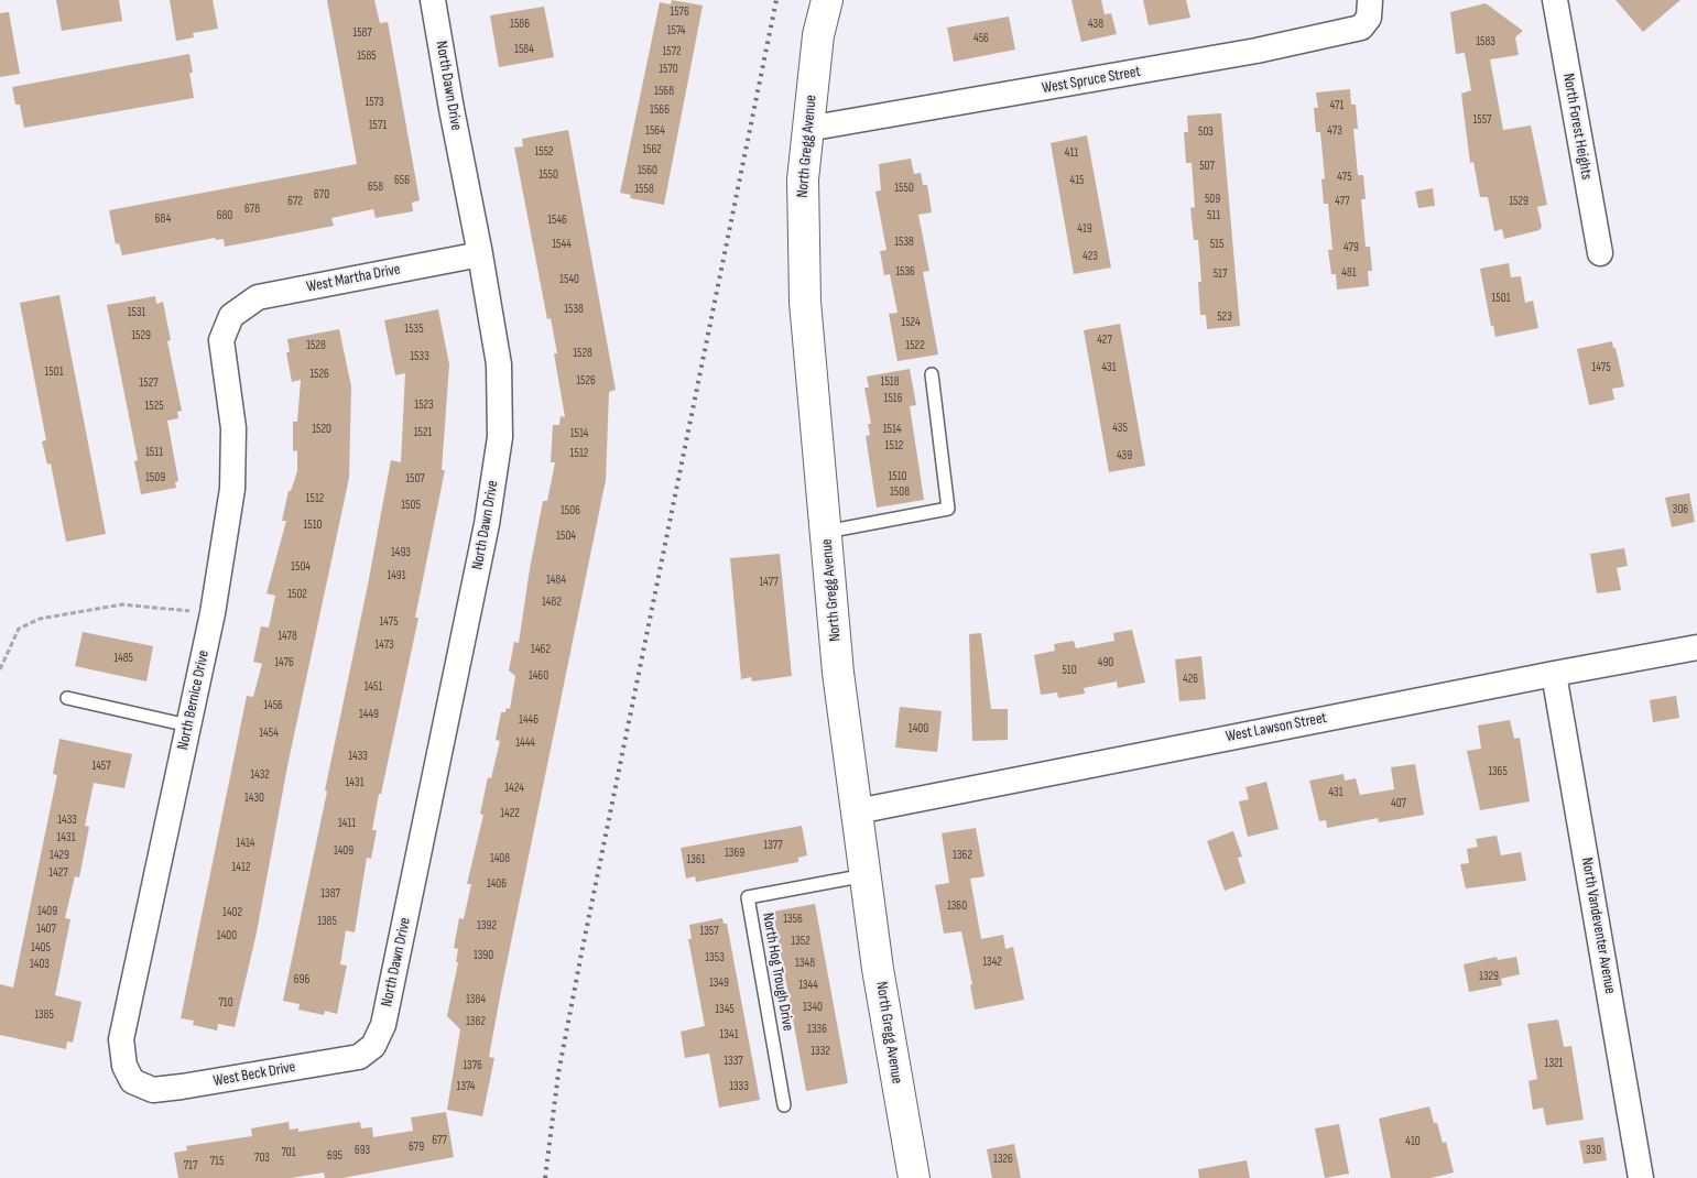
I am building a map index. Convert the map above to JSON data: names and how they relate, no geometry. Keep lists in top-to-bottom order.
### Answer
{
  "streets": {
    "main road": ["North Gregg Avenue"],
    "street": [
      "West Spruce Street",
      "North Dawn Drive",
      "North Forest Heights",
      "West Martha Drive",
      "North Bernice Drive",
      "West Lawson Street",
      "North Vandeventer Avenue",
      "West Beck Drive"
    ],
    "lane": ["North Hog Trough Drive"]
  },
  "crossings": [
    ["West Spruce Street", "North Gregg Avenue"],
    ["North Dawn Drive", "West Martha Drive"],
    ["North Dawn Drive", "West Beck Drive"],
    ["North Gregg Avenue", "West Lawson Street"],
    ["North Gregg Avenue", "North Hog Trough Drive"],
    ["West Martha Drive", "North Bernice Drive"],
    ["North Bernice Drive", "West Beck Drive"],
    ["West Lawson Street", "North Vandeventer Avenue"]
  ],
  "house_numbers": [
    "1576",
    "1586",
    "438",
    "1574",
    "1587",
    "456",
    "1583",
    "1584",
    "1572",
    "1585",
    "1570",
    "1568",
    "1573",
    "471",
    "1566",
    "1557",
    "1571",
    "1564",
    "473",
    "503",
    "1562",
    "1552",
    "411",
    "507",
    "1560",
    "1550",
    "475",
    "656",
    "415",
    "658",
    "1550",
    "1558",
    "670",
    "509",
    "672",
    "477",
    "1529",
    "678",
    "680",
    "511",
    "684",
    "1546",
    "419",
    "1538",
    "1544",
    "515",
    "479",
    "423",
    "1536",
    "481",
    "517",
    "1540",
    "1501",
    "1538",
    "1531",
    "523",
    "1524",
    "1535",
    "1529",
    "427",
    "1528",
    "1522",
    "1528",
    "1533",
    "431",
    "1475",
    "1501",
    "1526",
    "1526",
    "1518",
    "1527",
    "1516",
    "1523",
    "1525",
    "435",
    "1520",
    "1514",
    "1521",
    "1514",
    "1512",
    "1511",
    "1512",
    "439",
    "1510",
    "1509",
    "1507",
    "1508",
    "1512",
    "1505",
    "306",
    "1506",
    "1510",
    "1504",
    "1493",
    "1504",
    "1491",
    "1484",
    "1477",
    "1502",
    "1482",
    "1475",
    "1478",
    "1473",
    "1462",
    "1485",
    "1476",
    "490",
    "510",
    "1460",
    "426",
    "1451",
    "1456",
    "1449",
    "1446",
    "1400",
    "1454",
    "1444",
    "1433",
    "1457",
    "1365",
    "1432",
    "1431",
    "1424",
    "431",
    "1430",
    "407",
    "1422",
    "1433",
    "1411",
    "1431",
    "1414",
    "1377",
    "1409",
    "1369",
    "1429",
    "1362",
    "1408",
    "1361",
    "1412",
    "1427",
    "1406",
    "1387",
    "1360",
    "1409",
    "1402",
    "1356",
    "1385",
    "1392",
    "1407",
    "1357",
    "1400",
    "1352",
    "1405",
    "1390",
    "1353",
    "1342",
    "1348",
    "1403",
    "1329",
    "696",
    "1349",
    "1344",
    "1384",
    "710",
    "1340",
    "1345",
    "1385",
    "1382",
    "1336",
    "1341",
    "1332",
    "1337",
    "1321",
    "1376",
    "1374",
    "1333",
    "677",
    "410",
    "679",
    "693",
    "330",
    "701",
    "695",
    "703",
    "1326",
    "715",
    "717"
  ]
}
